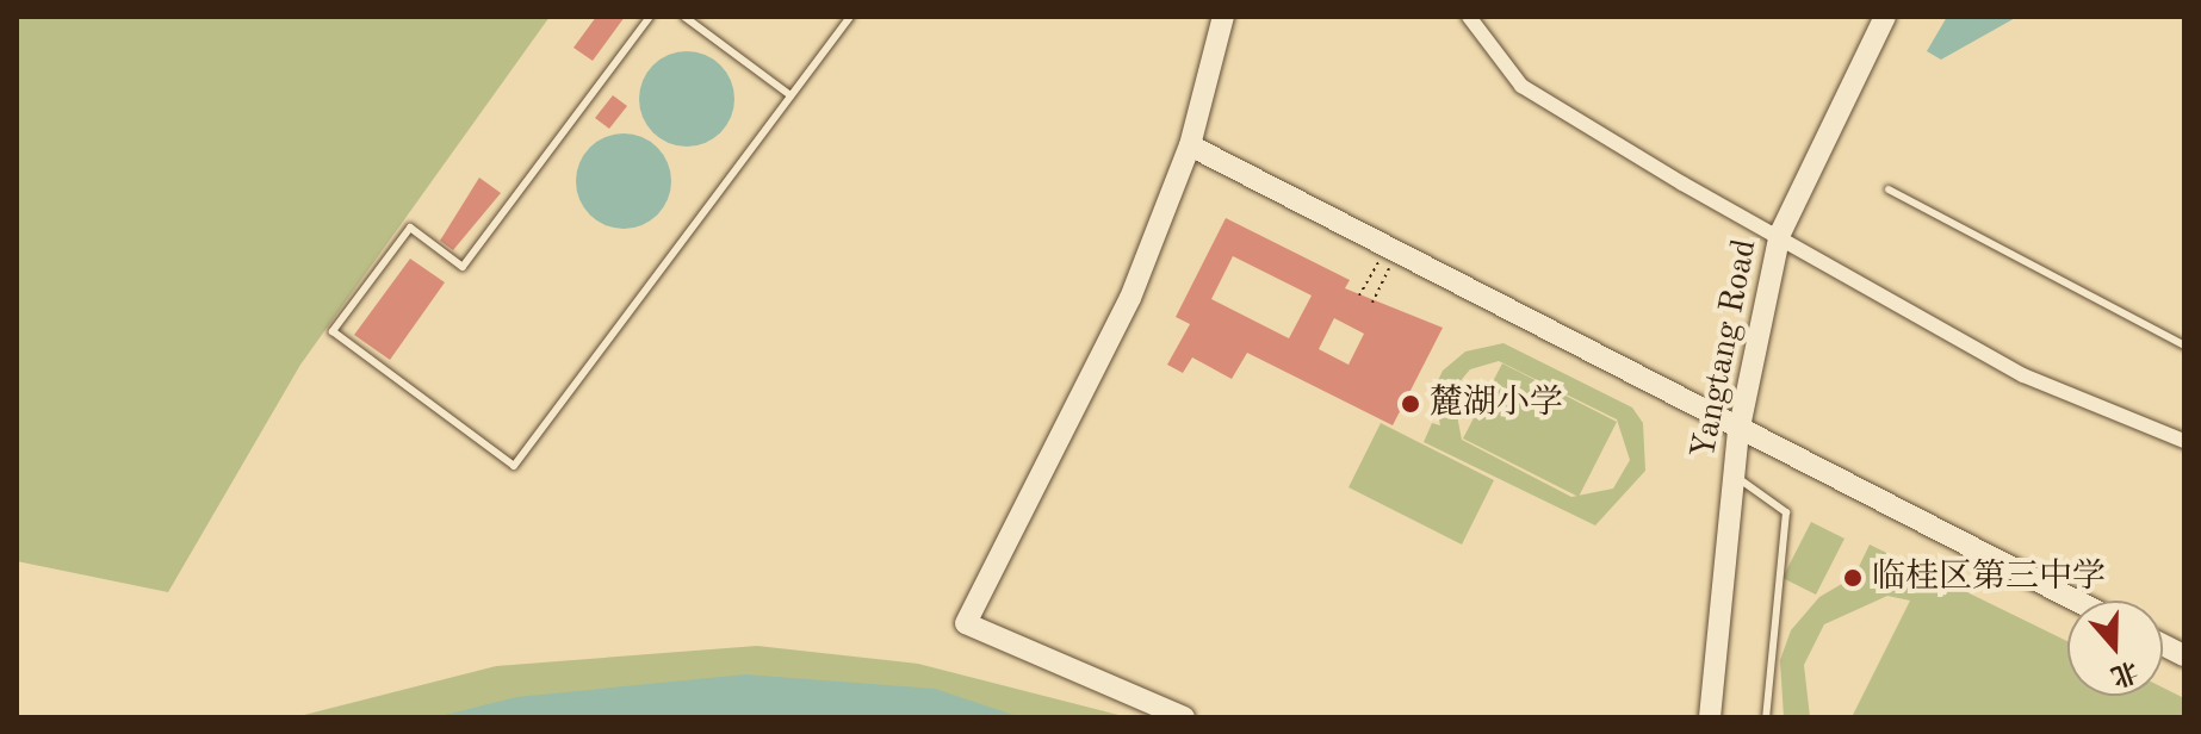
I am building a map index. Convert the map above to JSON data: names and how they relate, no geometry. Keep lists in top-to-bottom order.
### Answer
{
  "streets": {
    "main road": ["Yangtang Road"]
  },
  "places": ["麓湖小学", "临桂区第三中学"],
  "north": "bottom"
}
